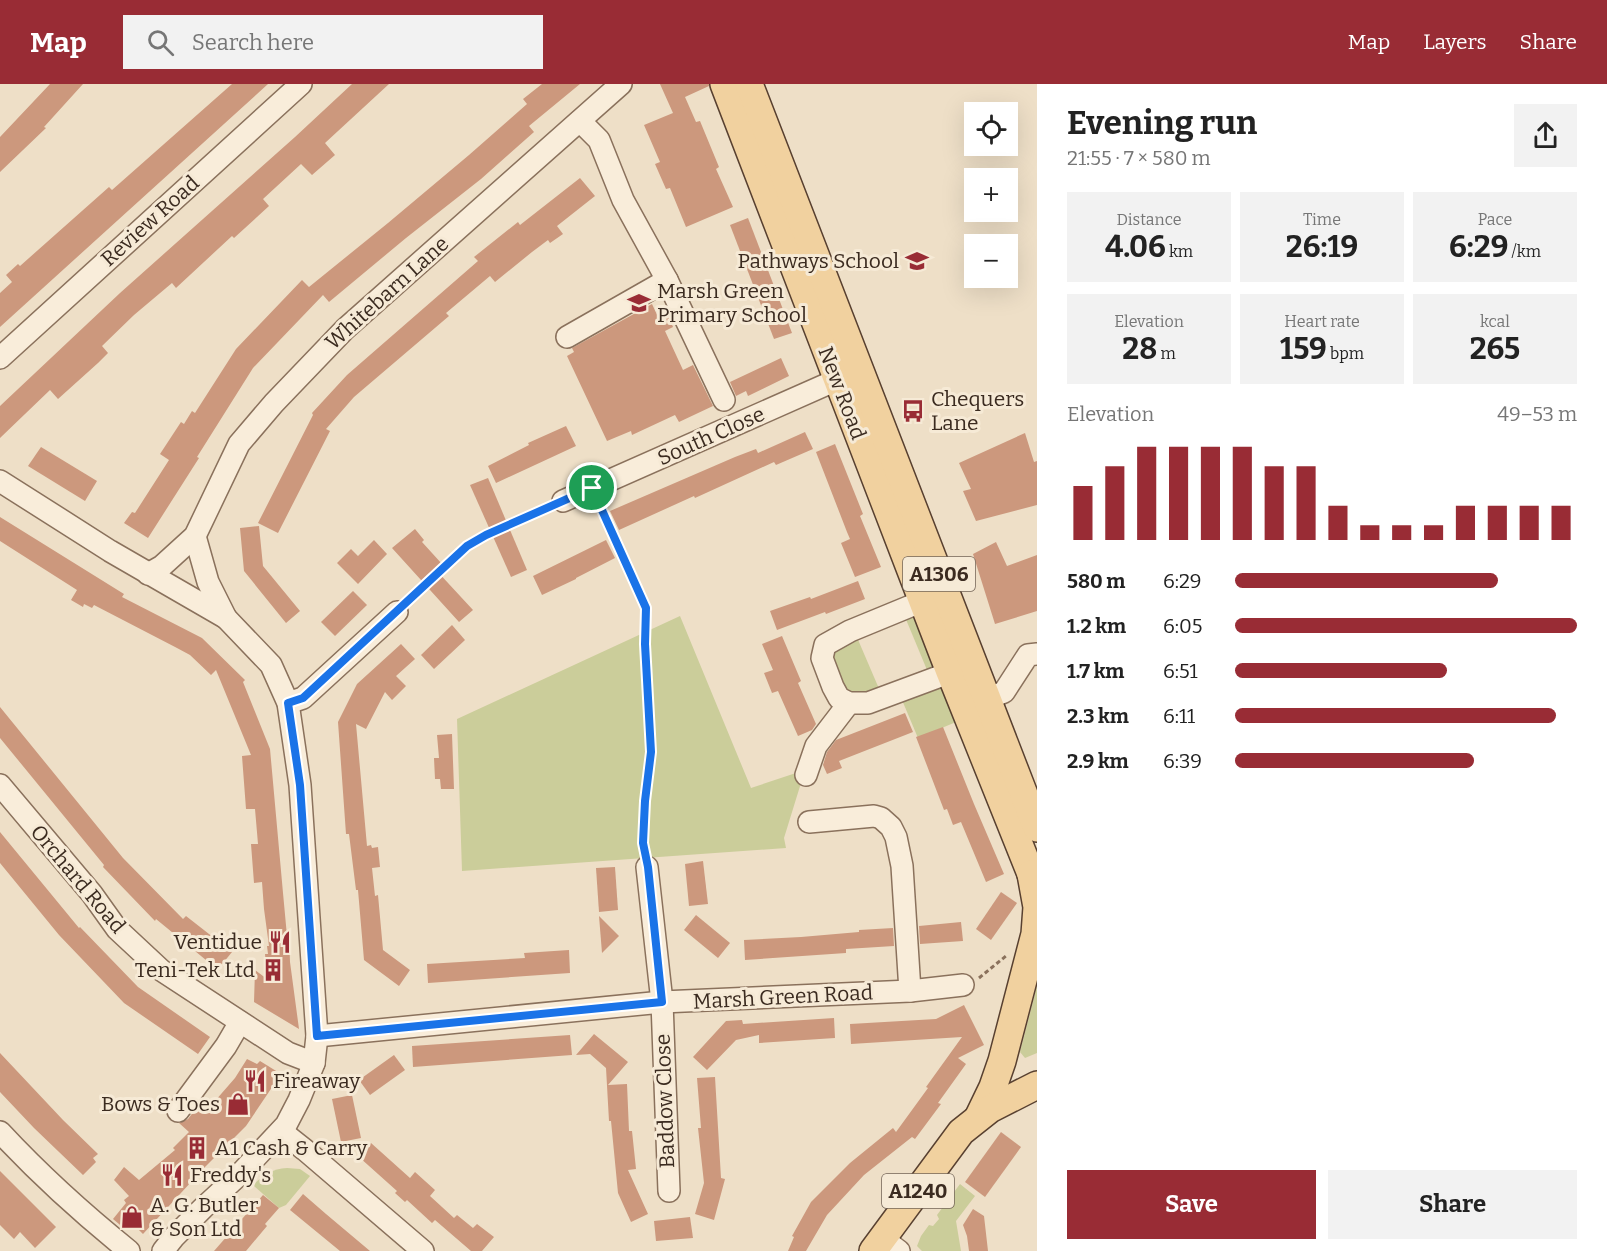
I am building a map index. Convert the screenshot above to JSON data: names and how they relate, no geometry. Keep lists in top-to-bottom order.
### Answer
{
  "streets": {
    "main road": ["New Road", "A1306", "A1240"],
    "street": [
      "Review Road",
      "Whitebarn Lane",
      "South Close",
      "Orchard Road",
      "Marsh Green Road",
      "Baddow Close"
    ]
  },
  "crossings": [
    ["New Road", "South Close"],
    ["New Road", "A1240"],
    ["Marsh Green Road", "Baddow Close"]
  ],
  "places": {
    "school or university": ["Pathways School", "Marsh Green Primary School"],
    "bus stop": ["Chequers Lane"],
    "restaurant": ["Ventidue", "Fireaway", "Freddy's"],
    "building": ["Teni-Tek Ltd", "A1 Cash & Carry"],
    "shop": ["Bows & Toes", "A. G. Butler & Son Ltd"]
  },
  "page": {
    "header": "Map",
    "search": "Search here",
    "nav": ["Map", "Layers", "Share"],
    "heading": ["Evening run", "21:55 · 7 × 580 m"],
    "map_buttons": ["+", "−"],
    "stats": [
      ["Distance", "4.06 km"],
      ["Time", "26:19"],
      ["Pace", "6:29 /km"],
      ["Elevation", "28 m"],
      ["Heart rate", "159 bpm"],
      ["kcal", "265"]
    ],
    "chart": ["Elevation", "49–53 m"],
    "list": [
      {
        "name": "580 m",
        "note": "6:29"
      },
      {
        "name": "1.2 km",
        "note": "6:05"
      },
      {
        "name": "1.7 km",
        "note": "6:51"
      },
      {
        "name": "2.3 km",
        "note": "6:11"
      },
      {
        "name": "2.9 km",
        "note": "6:39"
      }
    ],
    "buttons": ["Save", "Share"]
  }
}
